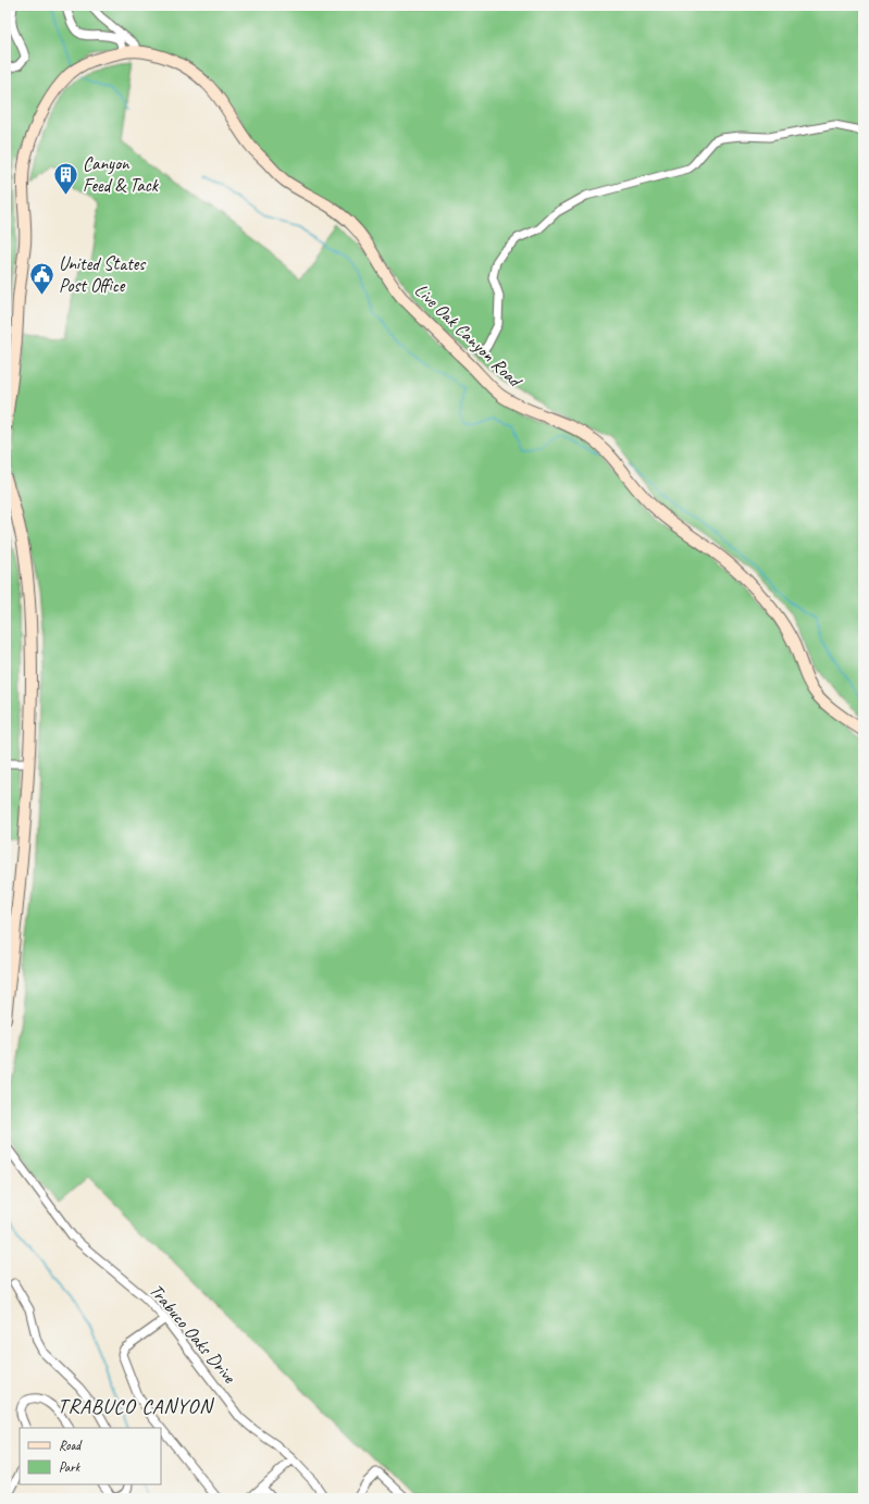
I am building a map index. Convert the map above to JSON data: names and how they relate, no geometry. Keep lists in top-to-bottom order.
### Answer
{
  "streets": {
    "main road": ["Live Oak Canyon Road"],
    "street": ["Trabuco Oaks Drive"]
  },
  "districts": ["TRABUCO CANYON"],
  "places": {
    "building": ["Canyon Feed & Tack"],
    "public building": ["United States Post Office"]
  },
  "legend": ["Road", "Park"]
}
